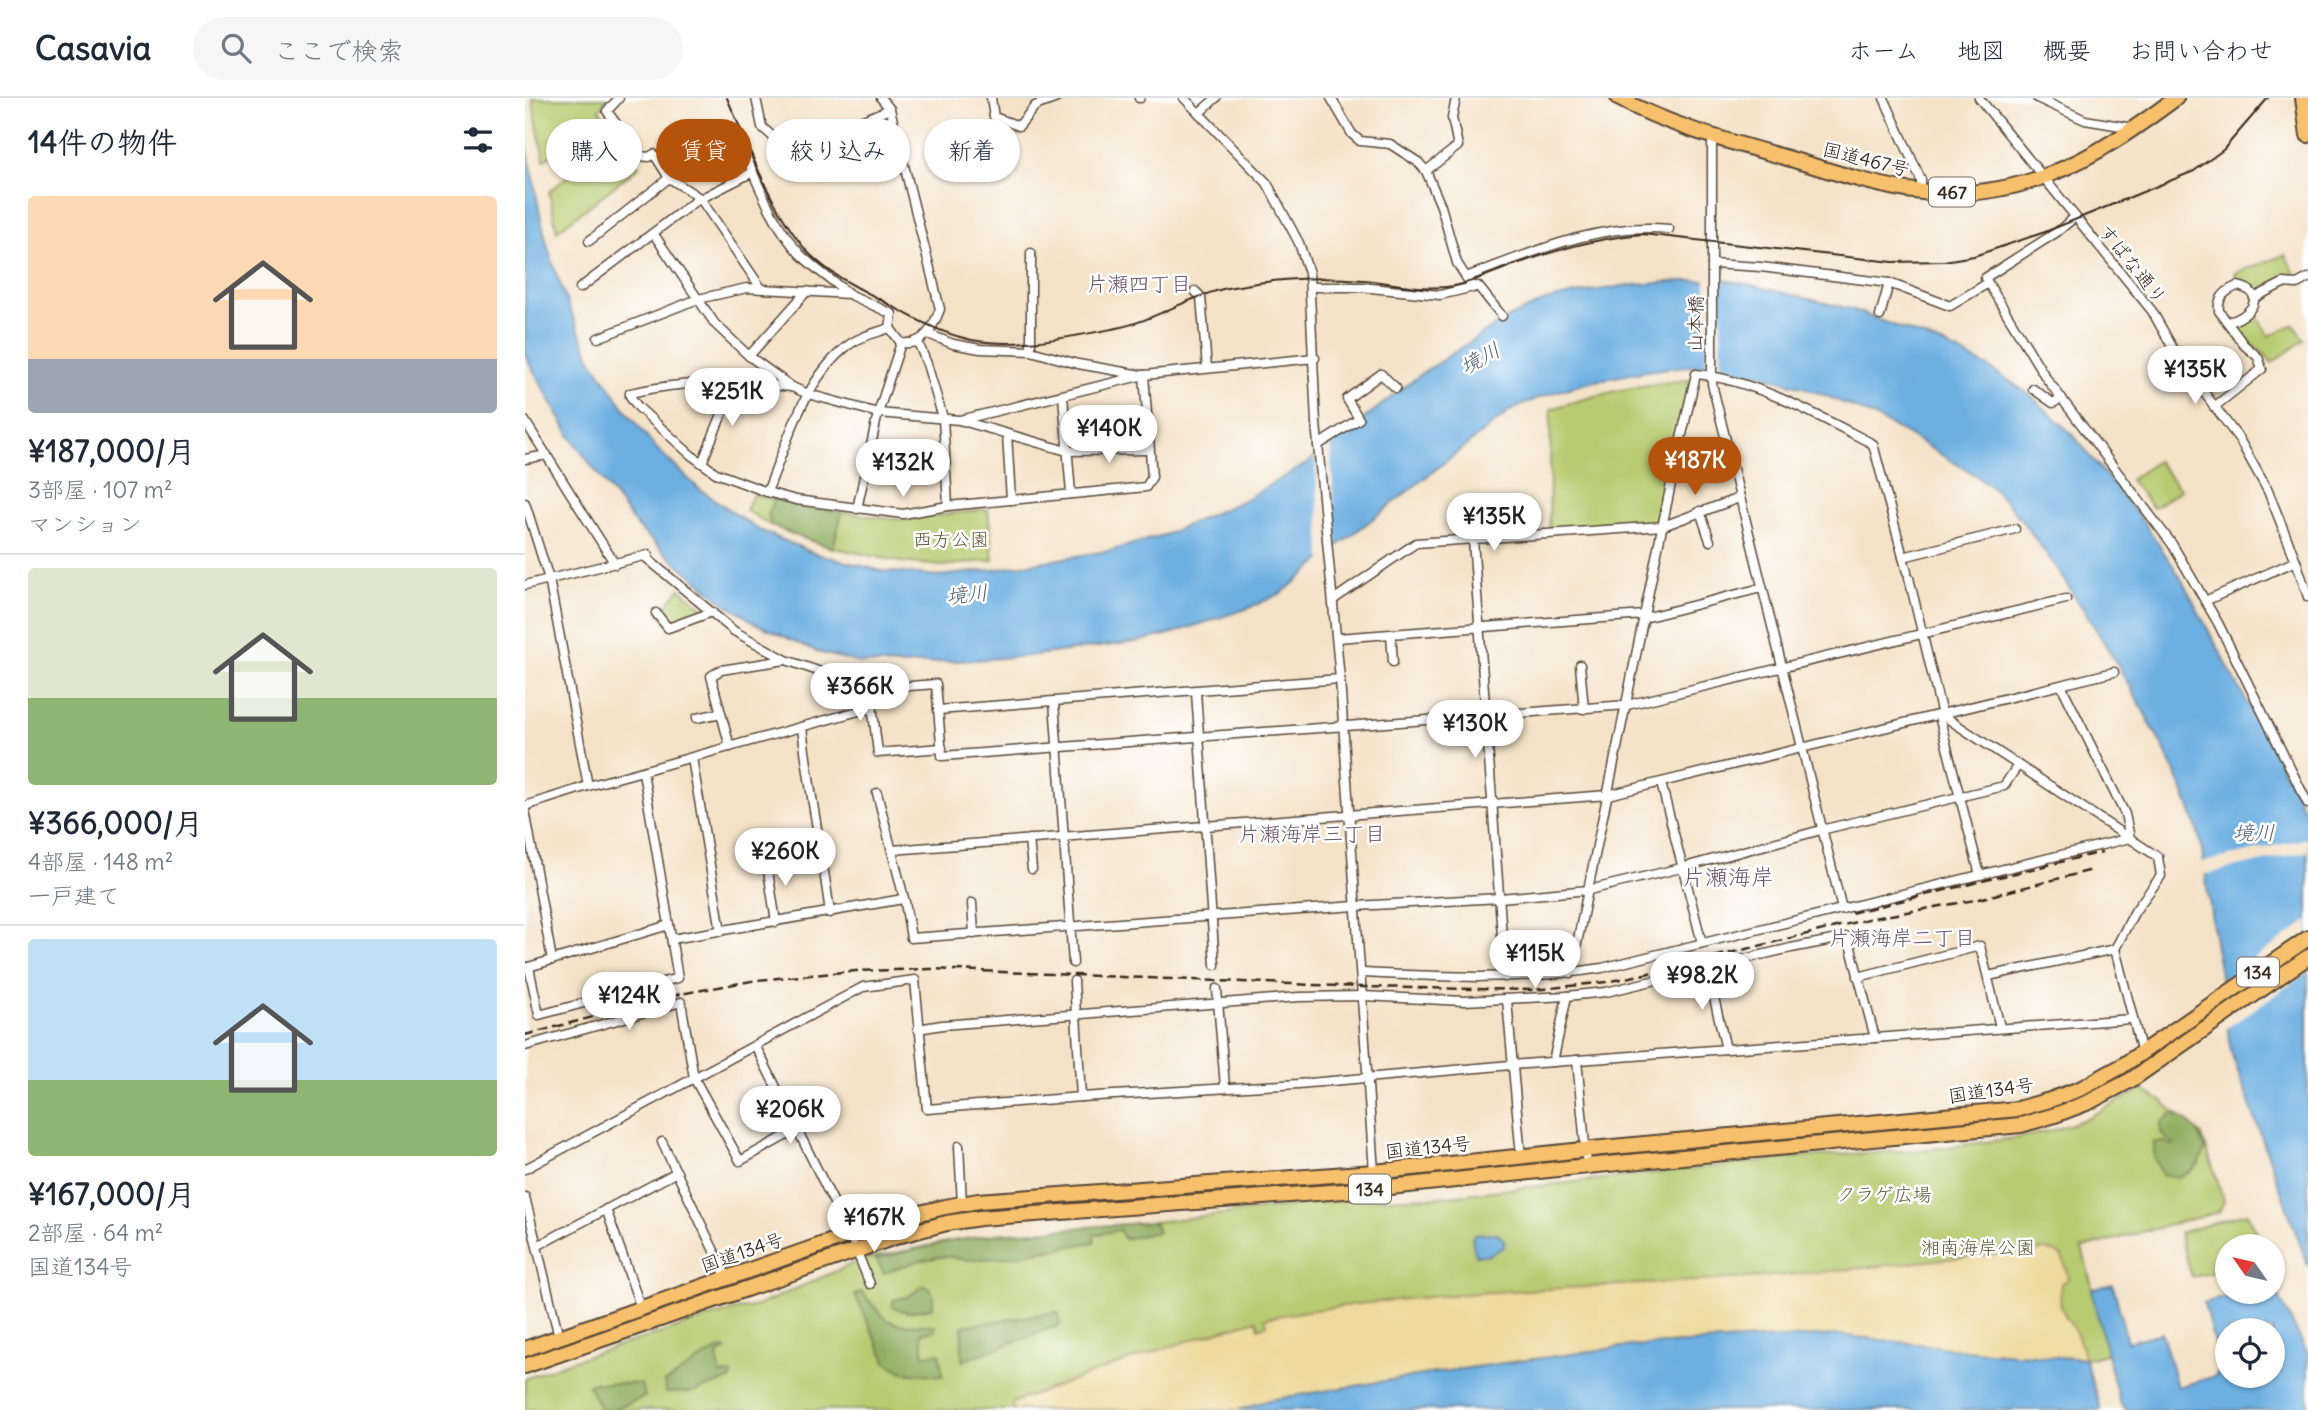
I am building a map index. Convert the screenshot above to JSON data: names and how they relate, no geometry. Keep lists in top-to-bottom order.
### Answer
{
  "streets": {
    "highway": [
      "国道467号",
      "467",
      "134",
      "国道134号"
    ],
    "street": ["すばな通り", "山本橋"]
  },
  "crossings": [
    ["国道467号", "すばな通り"],
    ["国道467号", "山本橋"]
  ],
  "districts": [
    "片瀬四丁目",
    "片瀬海岸三丁目",
    "片瀬海岸",
    "片瀬海岸二丁目"
  ],
  "water": ["境川"],
  "parks": ["西方公園", "クラゲ広場", "湘南海岸公園"],
  "north": "top left",
  "page": {
    "header": "Casavia",
    "search": "ここで検索",
    "nav": [
      "ホーム",
      "地図",
      "概要",
      "お問い合わせ"
    ],
    "heading": "14件の物件",
    "chip": [
      "購入",
      "賃貸",
      "絞り込み",
      "新着"
    ],
    "list": [
      {
        "name": "¥187,000/月",
        "note": "3部屋 · 107 m² · マンション"
      },
      {
        "name": "¥366,000/月",
        "note": "4部屋 · 148 m² · 一戸建て"
      },
      {
        "name": "¥167,000/月",
        "note": "2部屋 · 64 m² · 国道134号"
      }
    ],
    "price": [
      "¥135K",
      "¥251K",
      "¥140K",
      "¥187K",
      "¥132K",
      "¥135K",
      "¥366K",
      "¥130K",
      "¥260K",
      "¥115K",
      "¥98.2K",
      "¥124K",
      "¥206K",
      "¥167K"
    ]
  }
}
